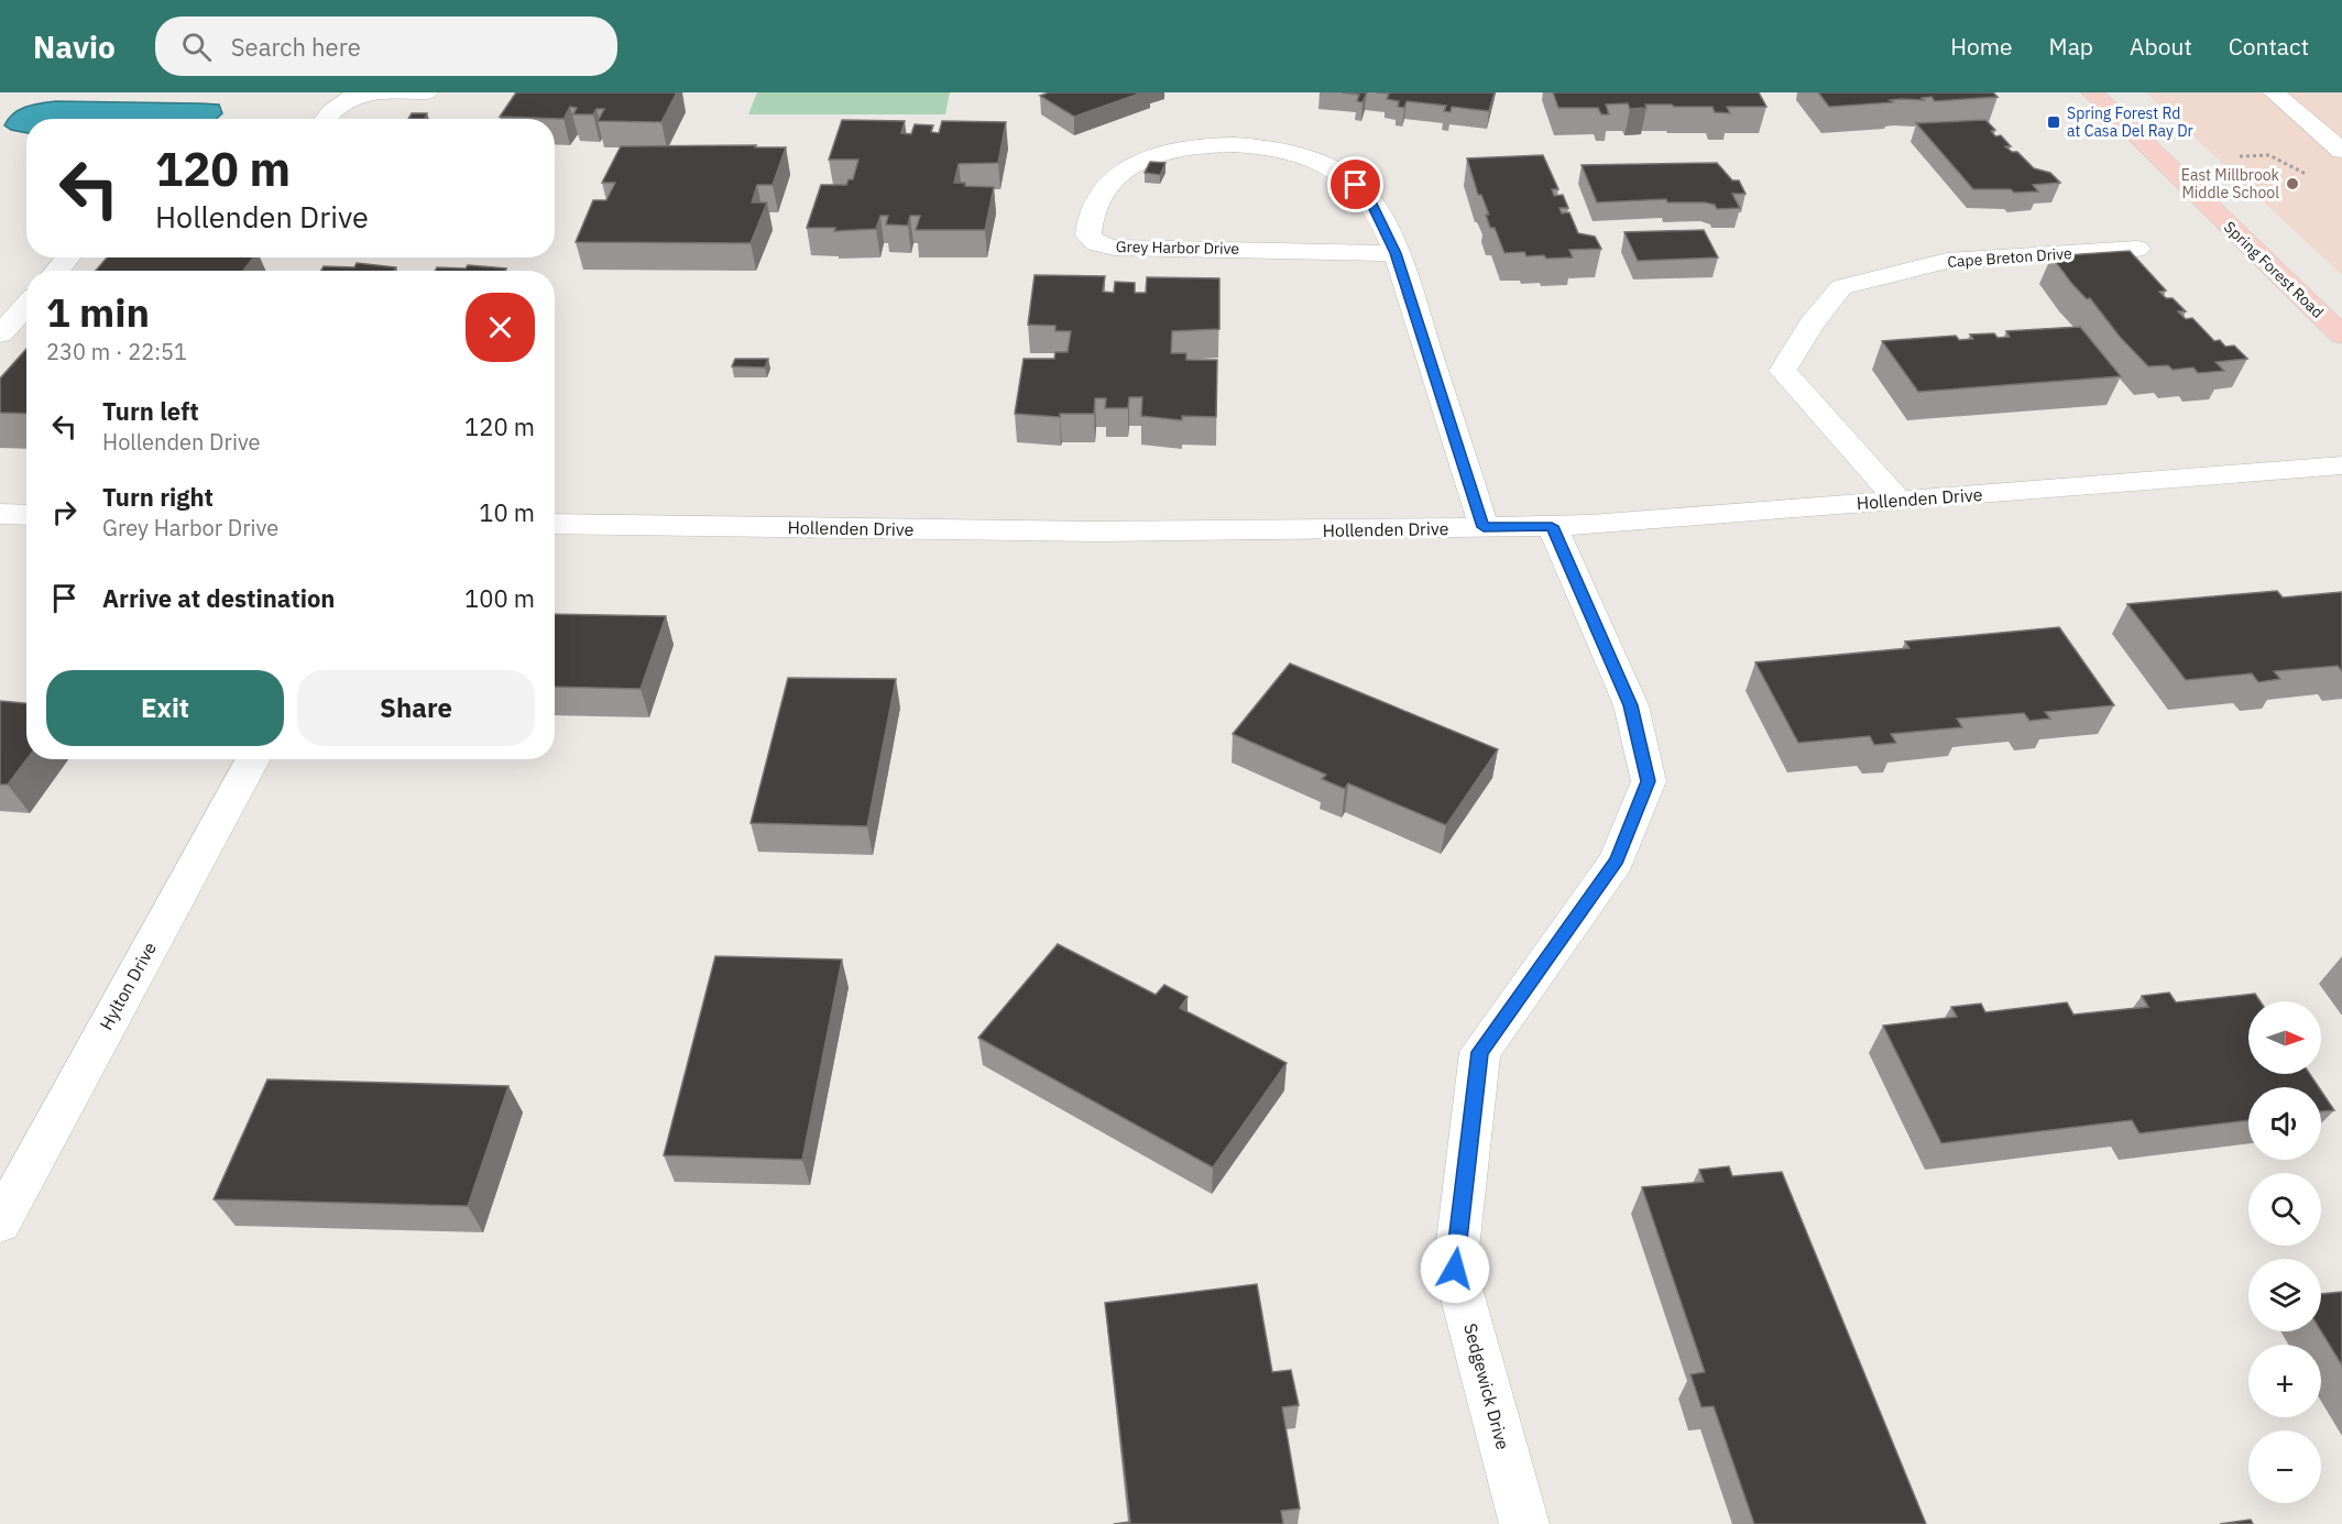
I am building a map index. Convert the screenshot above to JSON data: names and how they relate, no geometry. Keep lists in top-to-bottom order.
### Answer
{
  "streets": {
    "main road": ["Spring Forest Road"],
    "street": [
      "Grey Harbor Drive",
      "Cape Breton Drive",
      "Hollenden Drive",
      "Hylton Drive",
      "Sedgewick Drive"
    ]
  },
  "crossings": [
    ["Grey Harbor Drive", "Hollenden Drive"],
    ["Cape Breton Drive", "Hollenden Drive"],
    ["Hollenden Drive", "Sedgewick Drive"]
  ],
  "places": {
    "transit": ["Spring Forest Rd at Casa Del Ray Dr"],
    "other": ["East Millbrook Middle School"]
  },
  "north": "right",
  "page": {
    "header": "Navio",
    "search": "Search here",
    "nav": [
      "Home",
      "Map",
      "About",
      "Contact"
    ],
    "turn": ["120 m", "Hollenden Drive"],
    "heading": ["1 min", "230 m · 22:51"],
    "list": [
      {
        "name": "Turn left",
        "note": "Hollenden Drive",
        "value": "120 m"
      },
      {
        "name": "Turn right",
        "note": "Grey Harbor Drive",
        "value": "10 m"
      },
      {
        "name": "Arrive at destination",
        "value": "100 m"
      }
    ],
    "buttons": ["Exit", "Share"],
    "map_buttons": ["+", "−"]
  }
}
